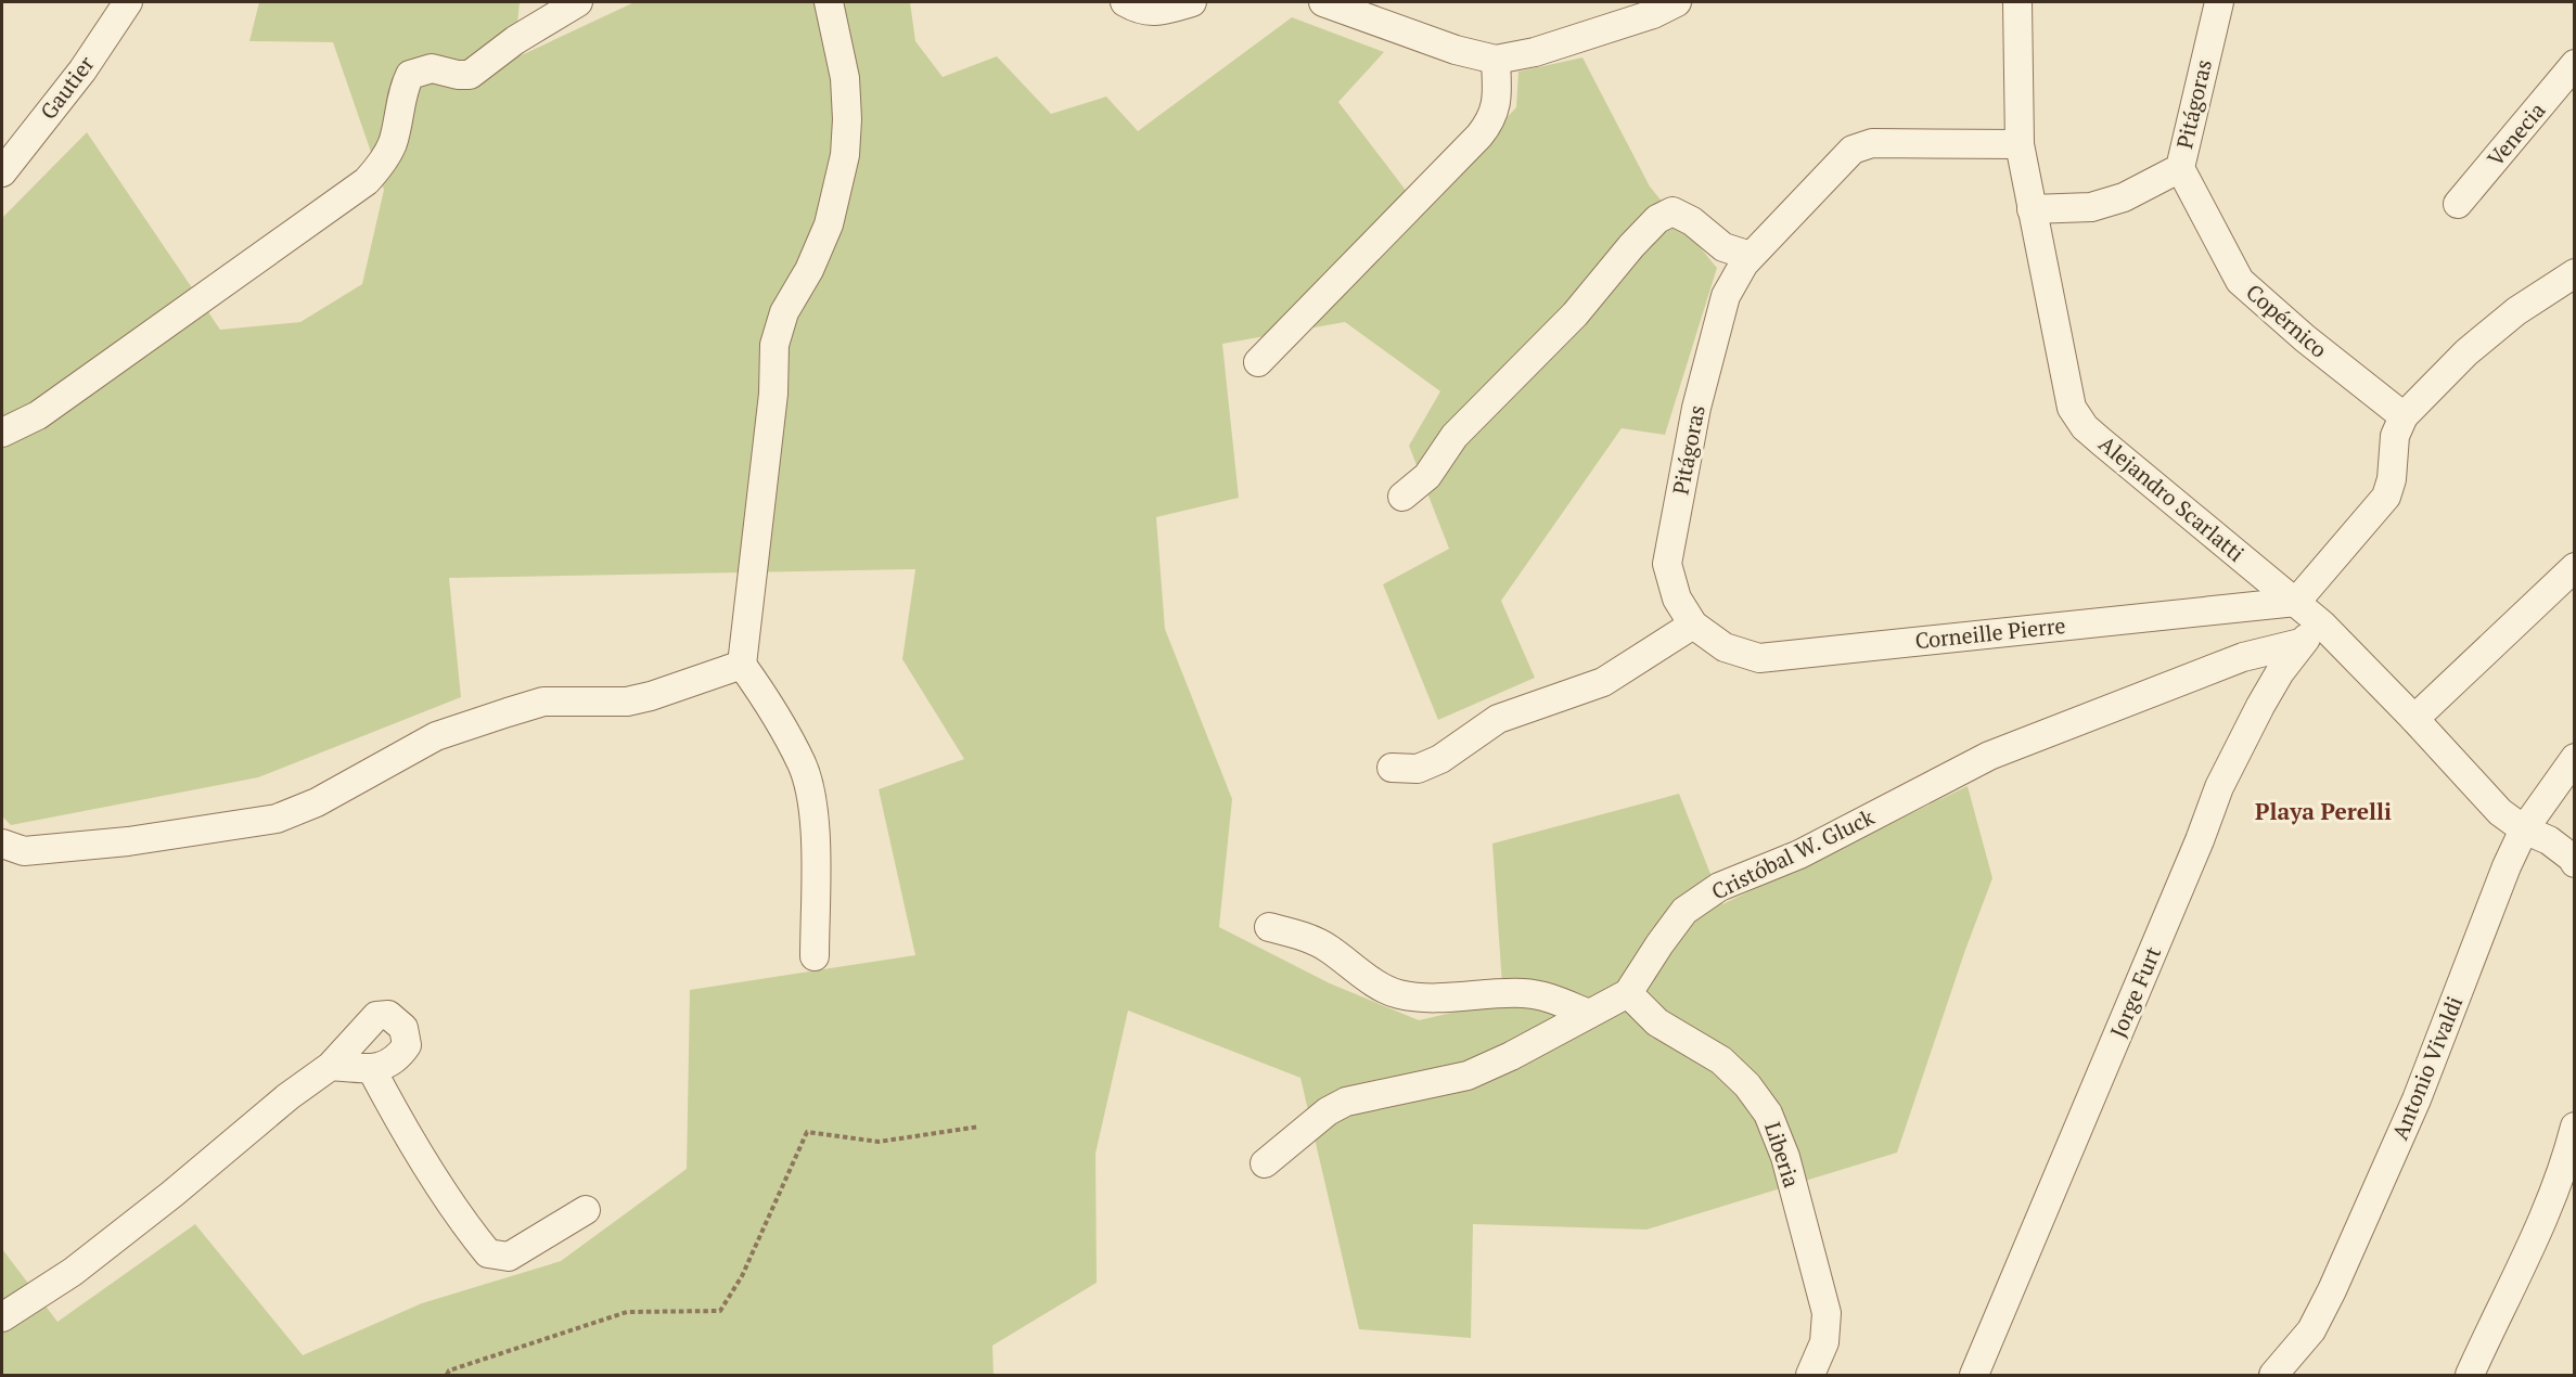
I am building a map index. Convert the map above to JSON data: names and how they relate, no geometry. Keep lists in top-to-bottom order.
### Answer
{
  "streets": {
    "street": [
      "Gautier",
      "Pitágoras",
      "Venecia",
      "Copérnico",
      "Alejandro Scarlatti",
      "Corneille Pierre",
      "Cristóbal W. Gluck",
      "Jorge Furt",
      "Antonio Vivaldi",
      "Liberia"
    ]
  },
  "crossings": [
    ["Pitágoras", "Copérnico"],
    ["Pitágoras", "Alejandro Scarlatti"],
    ["Pitágoras", "Corneille Pierre"],
    ["Alejandro Scarlatti", "Corneille Pierre"],
    ["Alejandro Scarlatti", "Jorge Furt"],
    ["Alejandro Scarlatti", "Antonio Vivaldi"],
    ["Cristóbal W. Gluck", "Jorge Furt"],
    ["Cristóbal W. Gluck", "Liberia"]
  ],
  "districts": ["Playa Perelli"]
}
